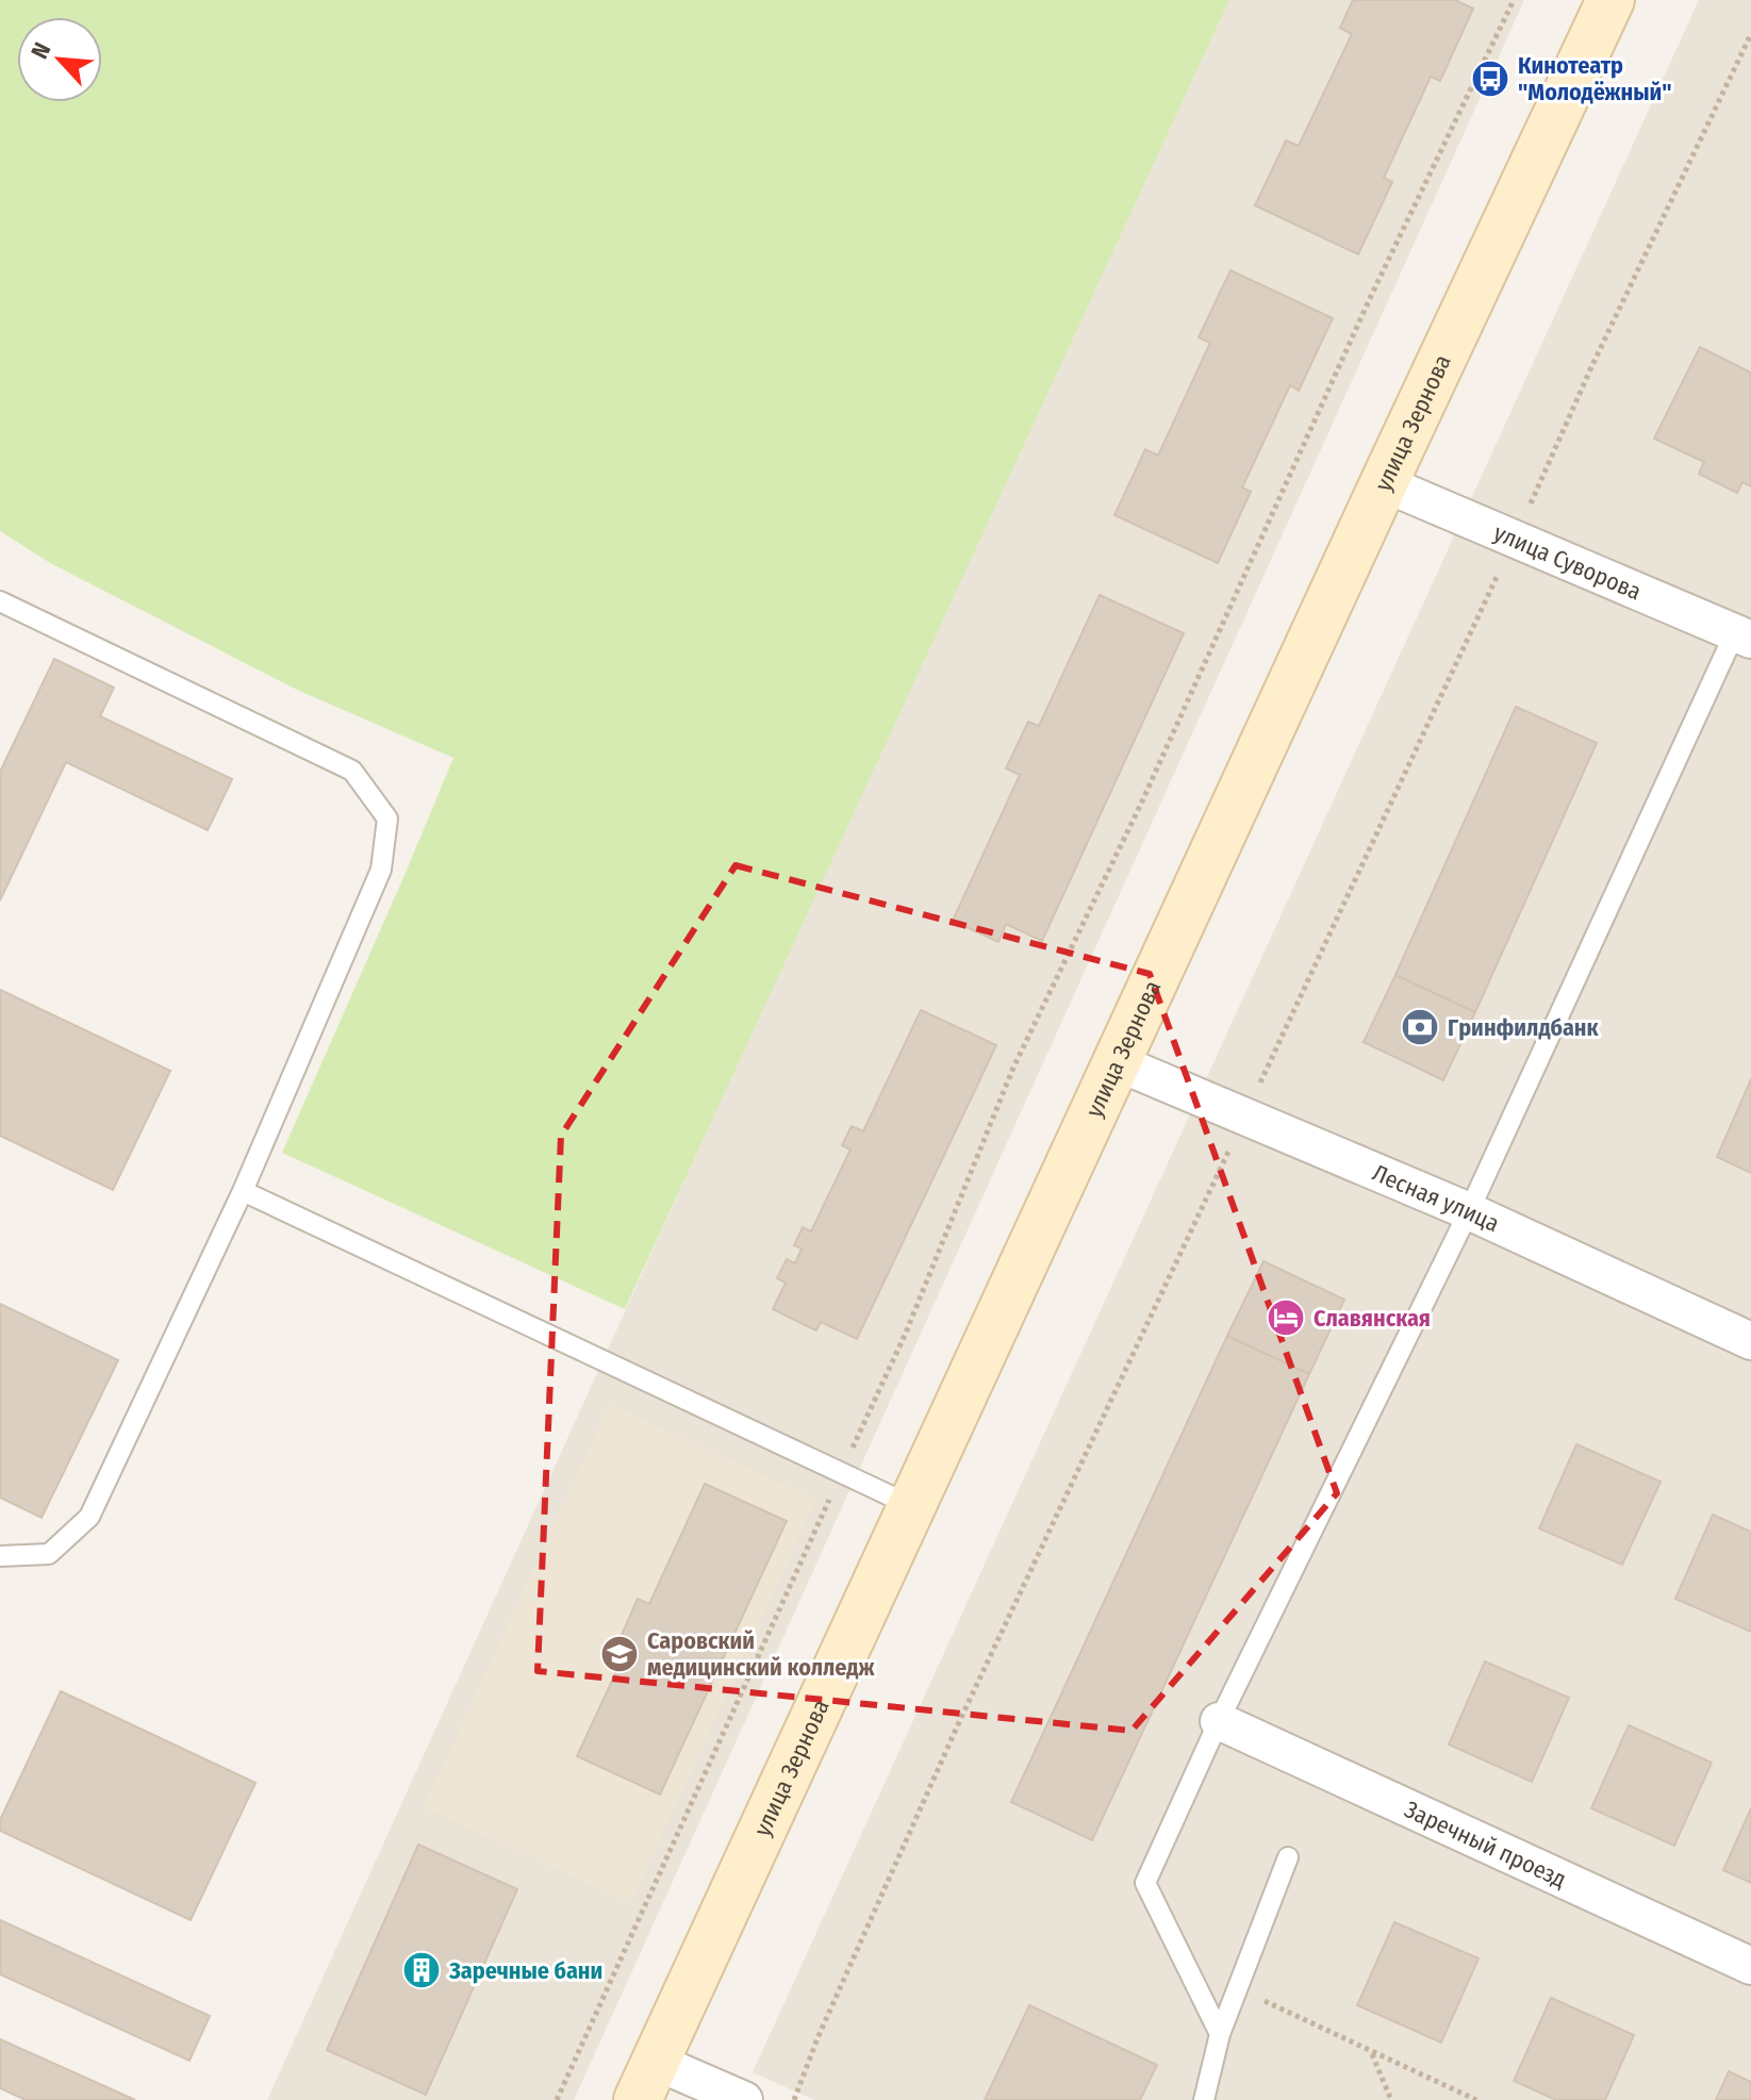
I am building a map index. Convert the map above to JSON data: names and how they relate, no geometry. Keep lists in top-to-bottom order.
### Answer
{
  "streets": {
    "main road": ["улица Зернова"],
    "street": ["улица Суворова", "Лесная улица", "Заречный проезд"]
  },
  "crossings": [
    ["улица Зернова", "улица Суворова"],
    ["улица Зернова", "Лесная улица"]
  ],
  "places": {
    "bus stop": ["Кинотеатр \"Молодёжный\""],
    "bank": ["Гринфилдбанк"],
    "hotel": ["Славянская"],
    "school or university": ["Саровский медицинский колледж"],
    "building": ["Заречные бани"]
  },
  "north": "top left"
}
